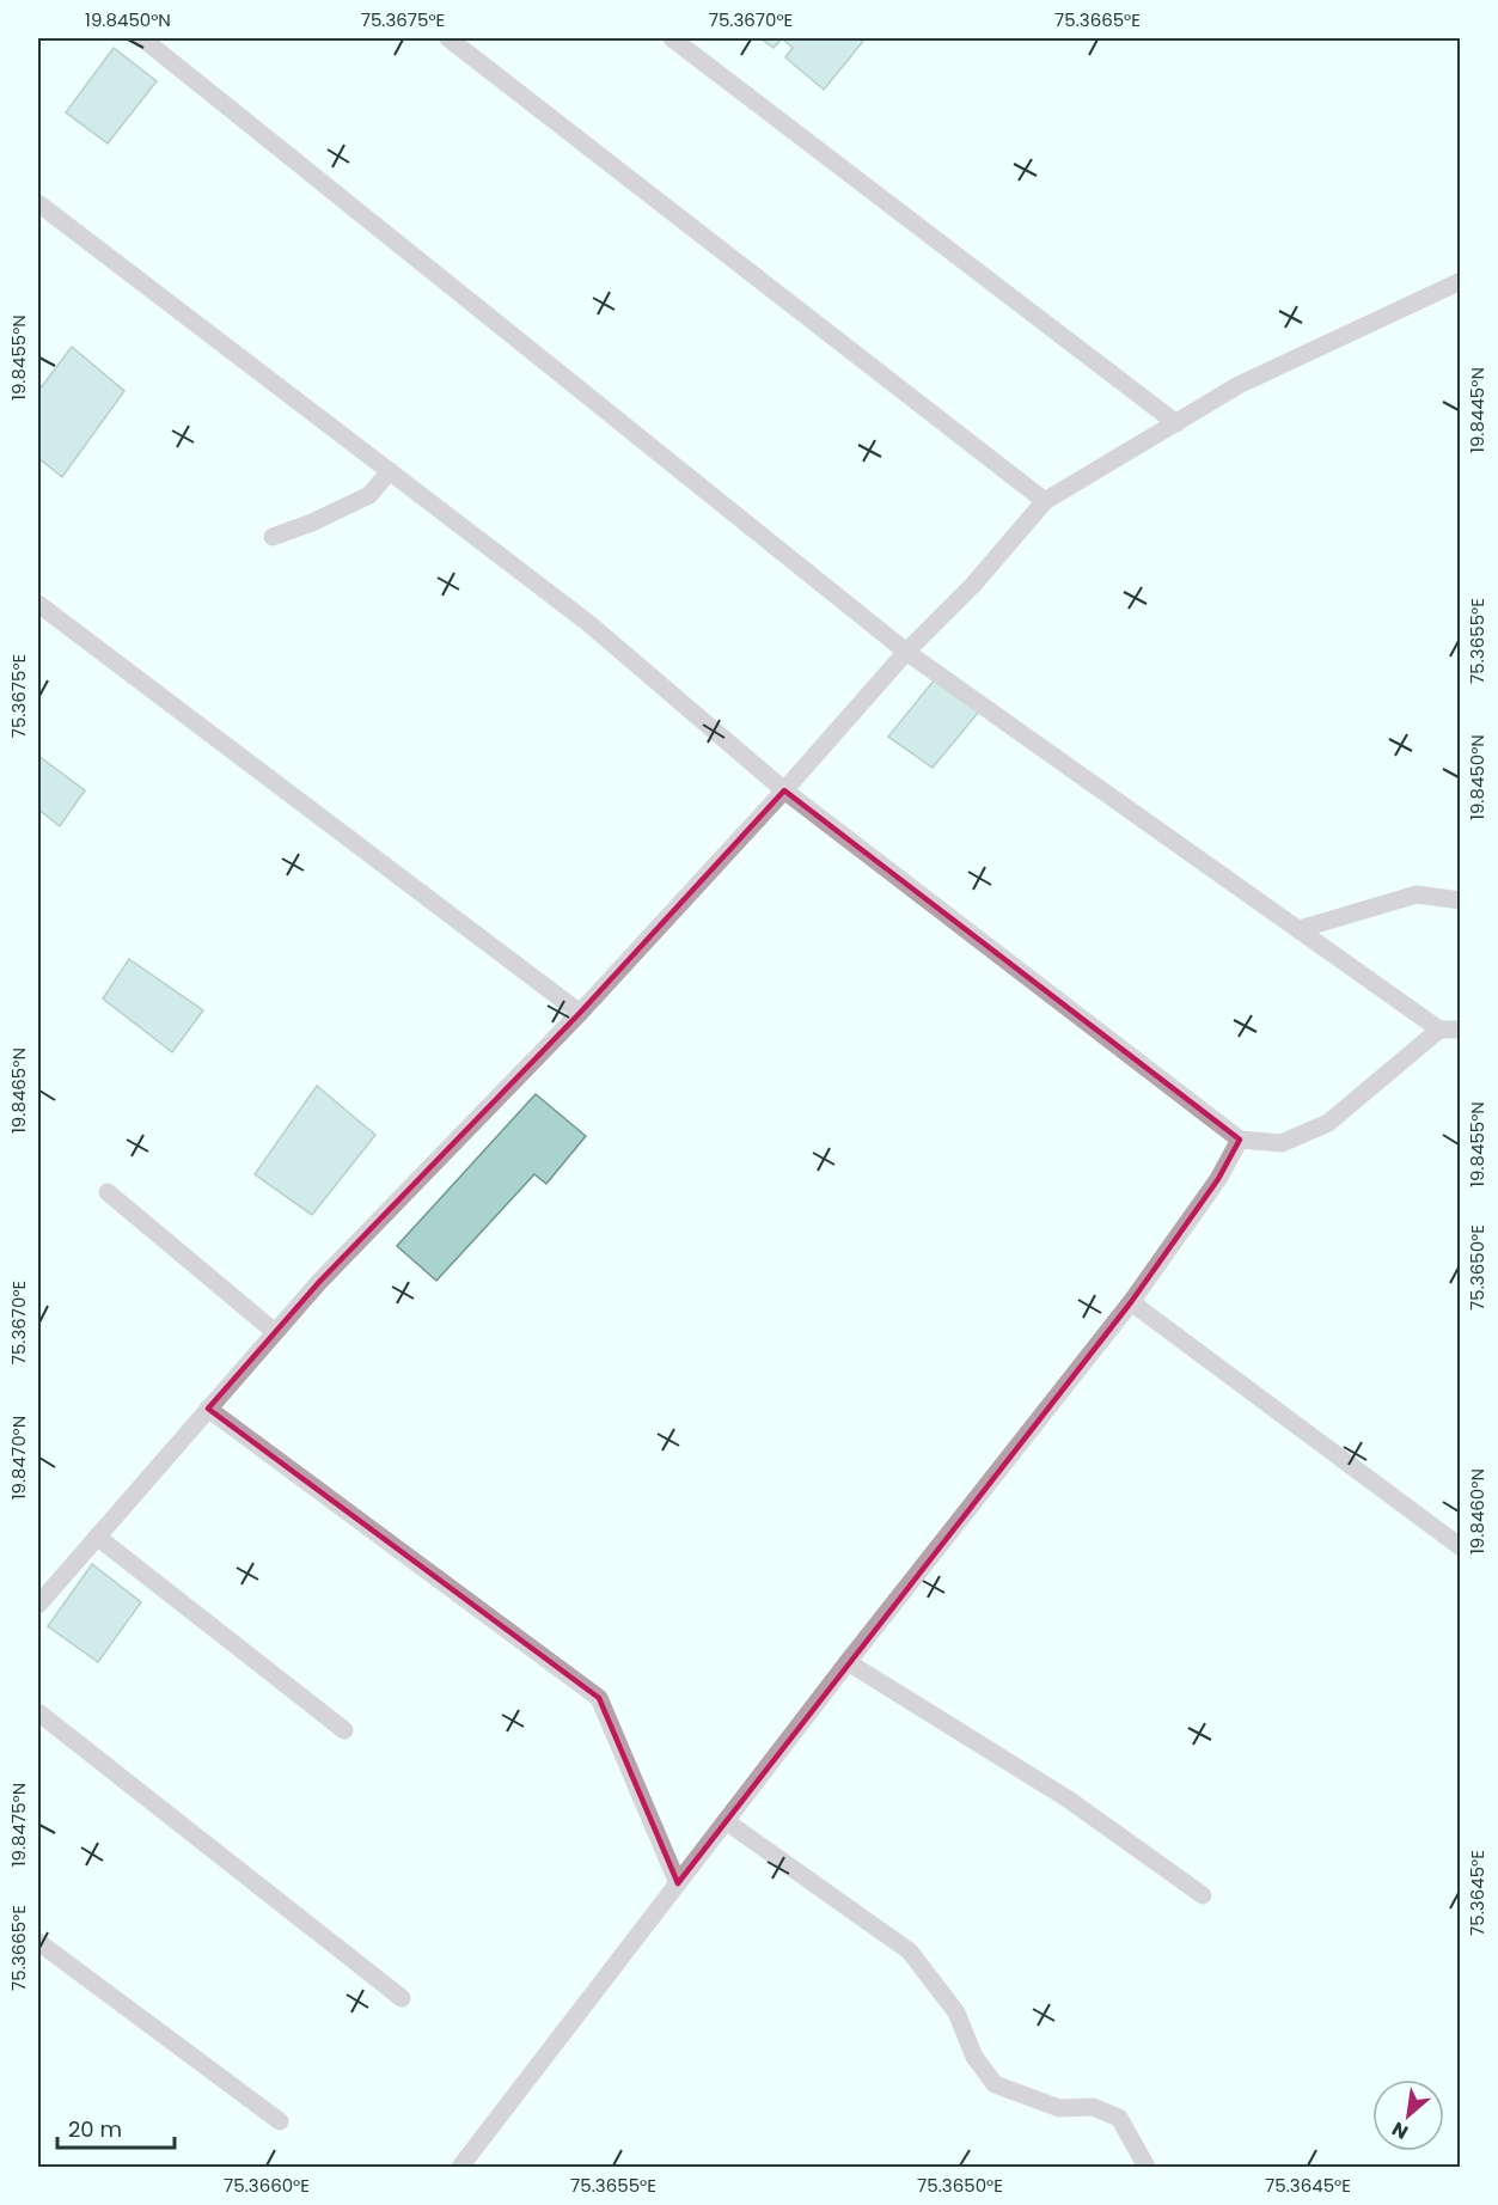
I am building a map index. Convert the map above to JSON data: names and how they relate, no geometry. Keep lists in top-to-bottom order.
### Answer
{
  "scale_bar": "20 m",
  "north": "bottom left",
  "coordinates": [
    "19.8450°N",
    "75.3675°E",
    "75.3670°E",
    "75.3665°E",
    "19.8455°N",
    "19.8445°N",
    "75.3655°E",
    "19.8465°N",
    "75.3650°E",
    "19.8470°N",
    "19.8460°N",
    "19.8475°N",
    "75.3645°E",
    "75.3660°E"
  ]
}
